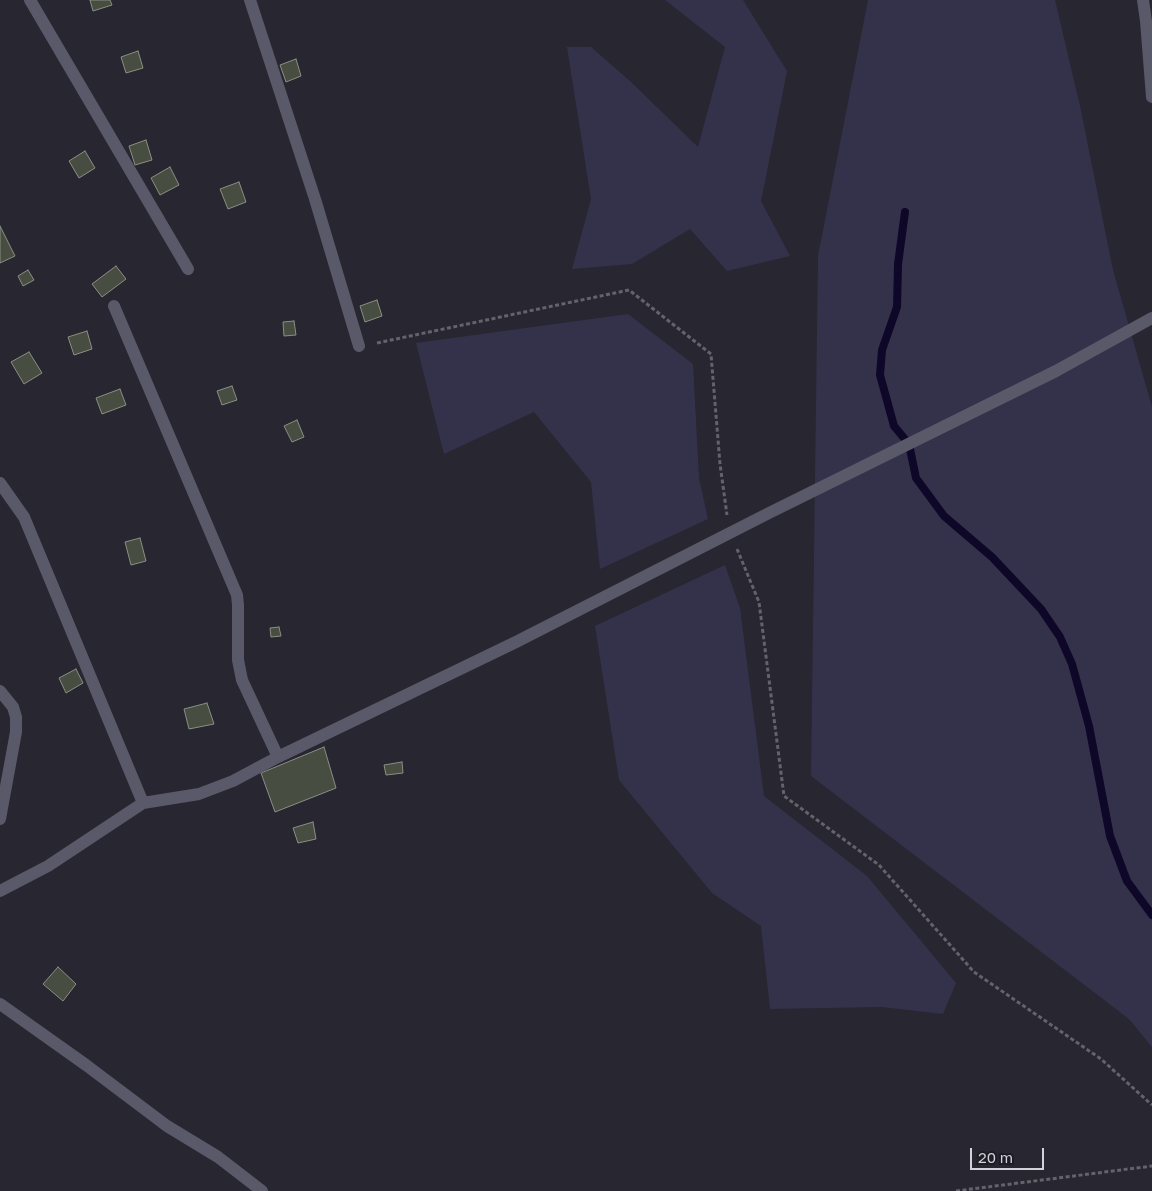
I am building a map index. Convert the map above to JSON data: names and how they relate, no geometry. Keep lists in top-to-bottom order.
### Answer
{
  "scale_bar": "20 m"
}
